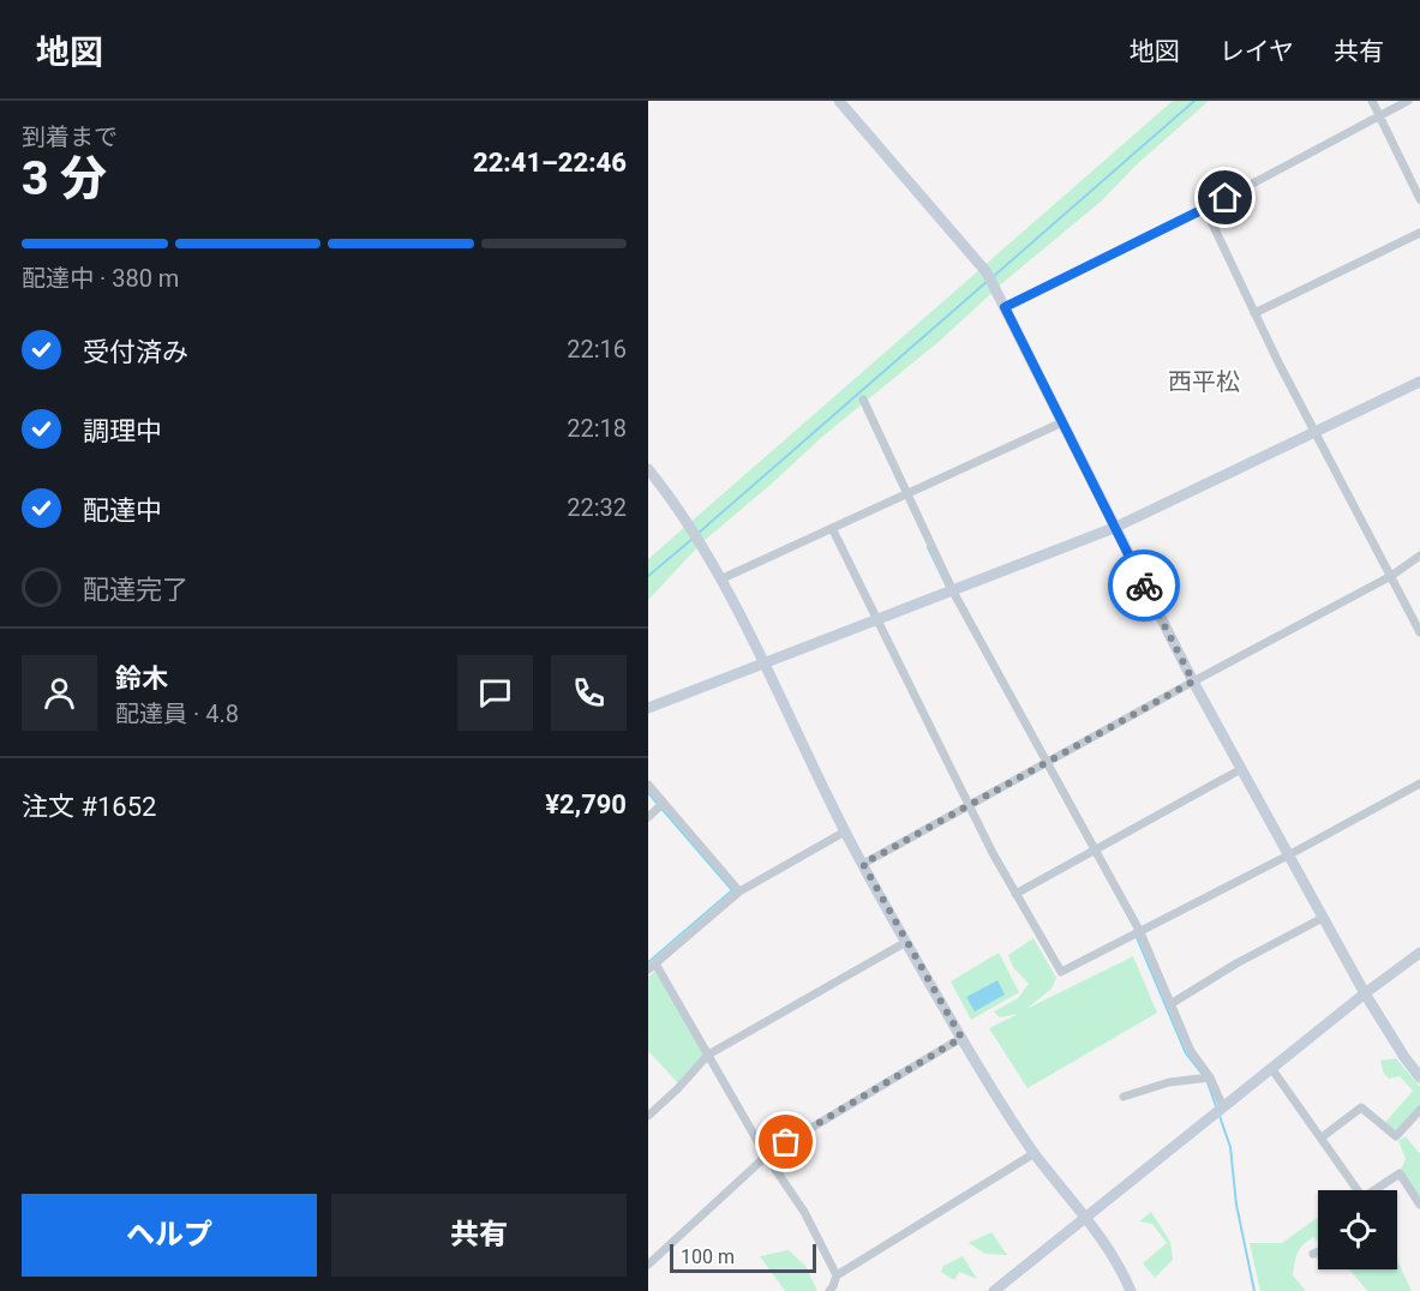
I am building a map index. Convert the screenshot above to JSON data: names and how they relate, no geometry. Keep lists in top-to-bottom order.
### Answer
{
  "districts": ["西平松"],
  "scale_bar": "100 m",
  "page": {
    "header": "地図",
    "nav": ["地図", "レイヤ", "共有"],
    "heading": ["3 分", "到着まで", "22:41–22:46"],
    "panel": [
      "鈴木",
      "配達員 · 4.8",
      "注文 #1652",
      "¥2,790"
    ],
    "bar": "配達中 · 380 m",
    "list": [
      ["受付済み", "22:16"],
      ["調理中", "22:18"],
      ["配達中", "22:32"],
      "配達完了"
    ],
    "buttons": ["ヘルプ", "共有"],
    "scale": "100 m"
  }
}
